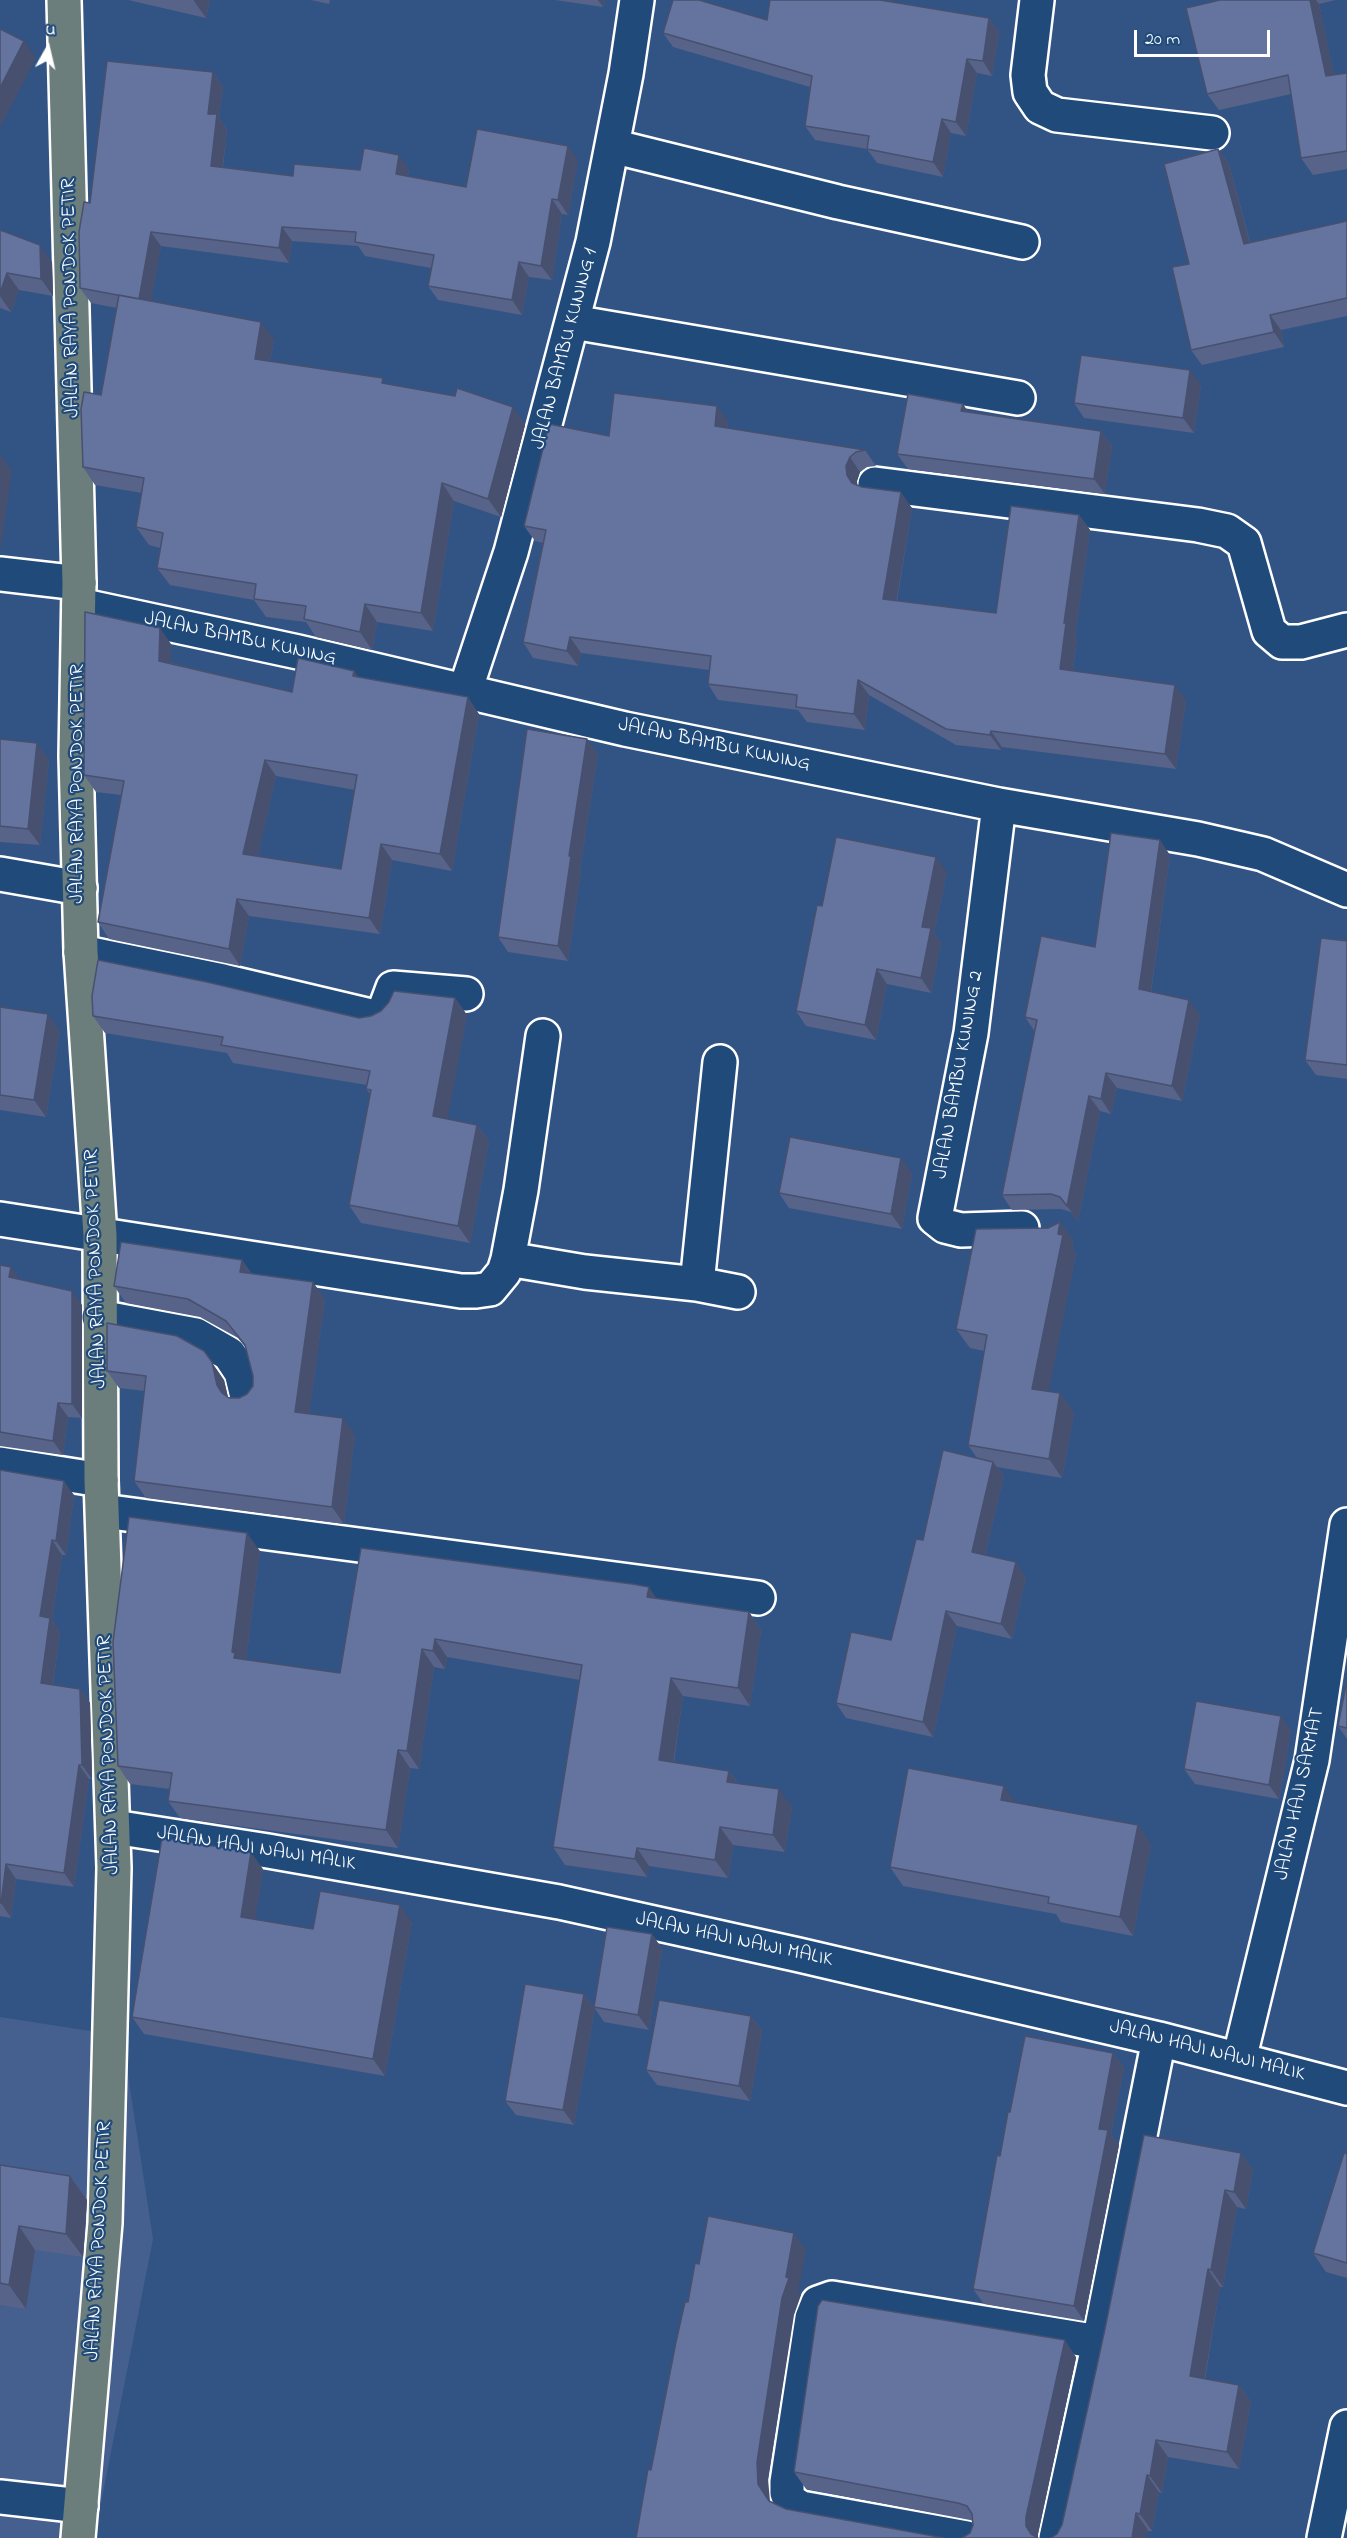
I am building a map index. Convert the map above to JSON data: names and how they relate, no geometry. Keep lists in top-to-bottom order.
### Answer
{
  "streets": {
    "main road": ["JALAN RAYA PONDOK PETIR"],
    "street": [
      "JALAN BAMBU KUNING 1",
      "JALAN BAMBU KUNING",
      "JALAN BAMBU KUNING 2",
      "JALAN HAJI SARMAT",
      "JALAN HAJI NAWI MALIK"
    ]
  },
  "crossings": [
    ["JALAN RAYA PONDOK PETIR", "JALAN BAMBU KUNING"],
    ["JALAN RAYA PONDOK PETIR", "JALAN HAJI NAWI MALIK"],
    ["JALAN BAMBU KUNING 1", "JALAN BAMBU KUNING"],
    ["JALAN BAMBU KUNING", "JALAN BAMBU KUNING 2"],
    ["JALAN HAJI SARMAT", "JALAN HAJI NAWI MALIK"]
  ],
  "scale_bar": "20 m",
  "north": "top"
}
